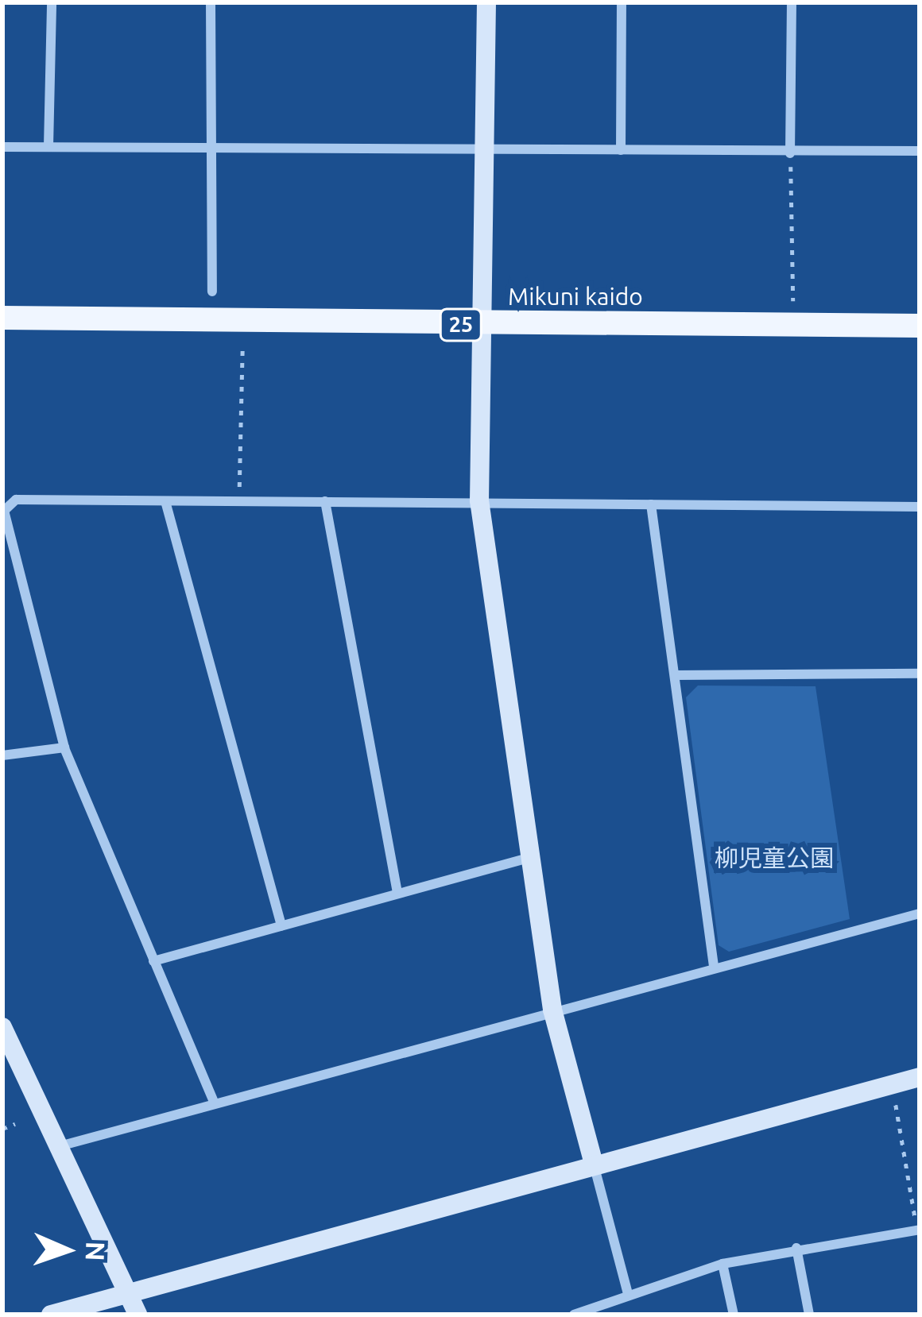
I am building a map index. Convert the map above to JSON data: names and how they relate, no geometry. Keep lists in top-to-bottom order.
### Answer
{
  "streets": {
    "main road": ["Mikuni kaido", "25"]
  },
  "parks": ["柳児童公園"],
  "north": "right"
}
